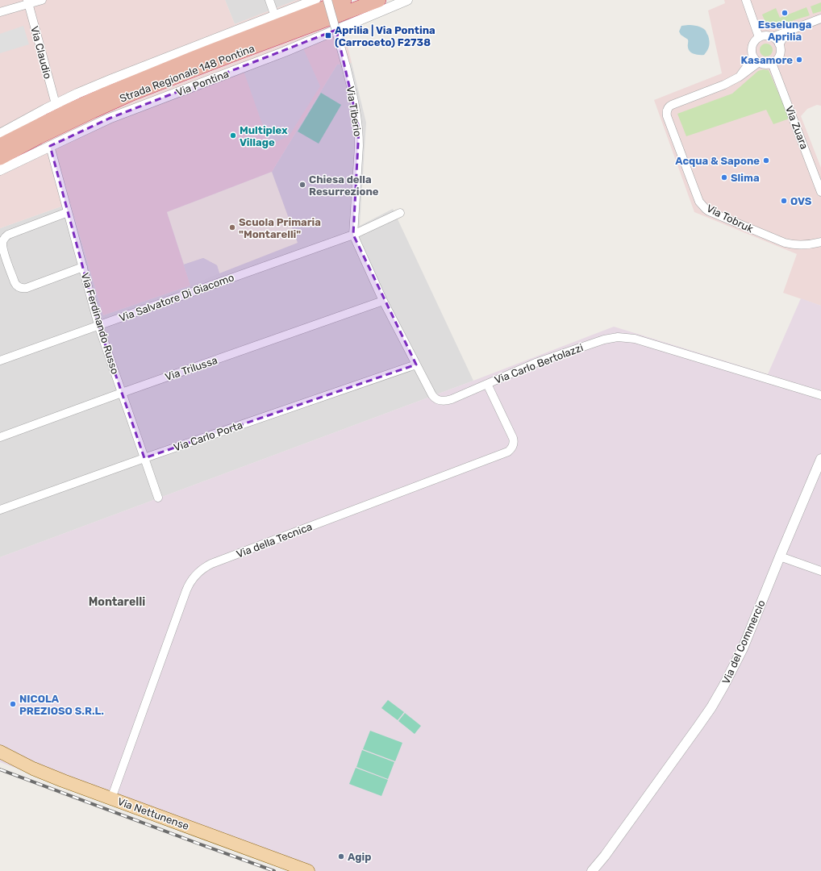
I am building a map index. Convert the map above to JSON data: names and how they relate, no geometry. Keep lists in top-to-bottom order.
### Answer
{
  "streets": {
    "highway": ["Strada Regionale 148 Pontina"],
    "main road": ["Via Nettunense"],
    "street": [
      "Via Claudio",
      "Via Pontina",
      "Via Tiberio",
      "Via Zuara",
      "Via Tobruk",
      "Via Salvatore Di Giacomo",
      "Via Ferdinando Russo",
      "Via Carlo Bertolazzi",
      "Via Trilussa",
      "Via Carlo Porta",
      "Via della Tecnica",
      "Via del Commercio"
    ]
  },
  "crossings": [
    ["Via Pontina", "Via Ferdinando Russo"],
    ["Via Tiberio", "Via Salvatore Di Giacomo"],
    ["Via Tiberio", "Via Carlo Bertolazzi"],
    ["Via Zuara", "Via Tobruk"],
    ["Via Salvatore Di Giacomo", "Via Ferdinando Russo"],
    ["Via Salvatore Di Giacomo", "Via Carlo Bertolazzi"],
    ["Via Ferdinando Russo", "Via Trilussa"],
    ["Via Ferdinando Russo", "Via Carlo Porta"],
    ["Via Carlo Bertolazzi", "Via Trilussa"],
    ["Via Carlo Bertolazzi", "Via Carlo Porta"],
    ["Via Carlo Bertolazzi", "Via della Tecnica"],
    ["Via della Tecnica", "Via Nettunense"]
  ],
  "districts": ["Montarelli"],
  "places": {
    "other": [
      "Esselunga Aprilia",
      "Kasamore",
      "Multiplex Village",
      "Acqua & Sapone",
      "Slima",
      "Chiesa della Resurrezione",
      "OVS",
      "Scuola Primaria \"Montarelli\"",
      "NICOLA PREZIOSO S.R.L.",
      "Agip"
    ],
    "transit": ["Aprilia | Via Pontina (Carroceto) F2738"]
  }
}
